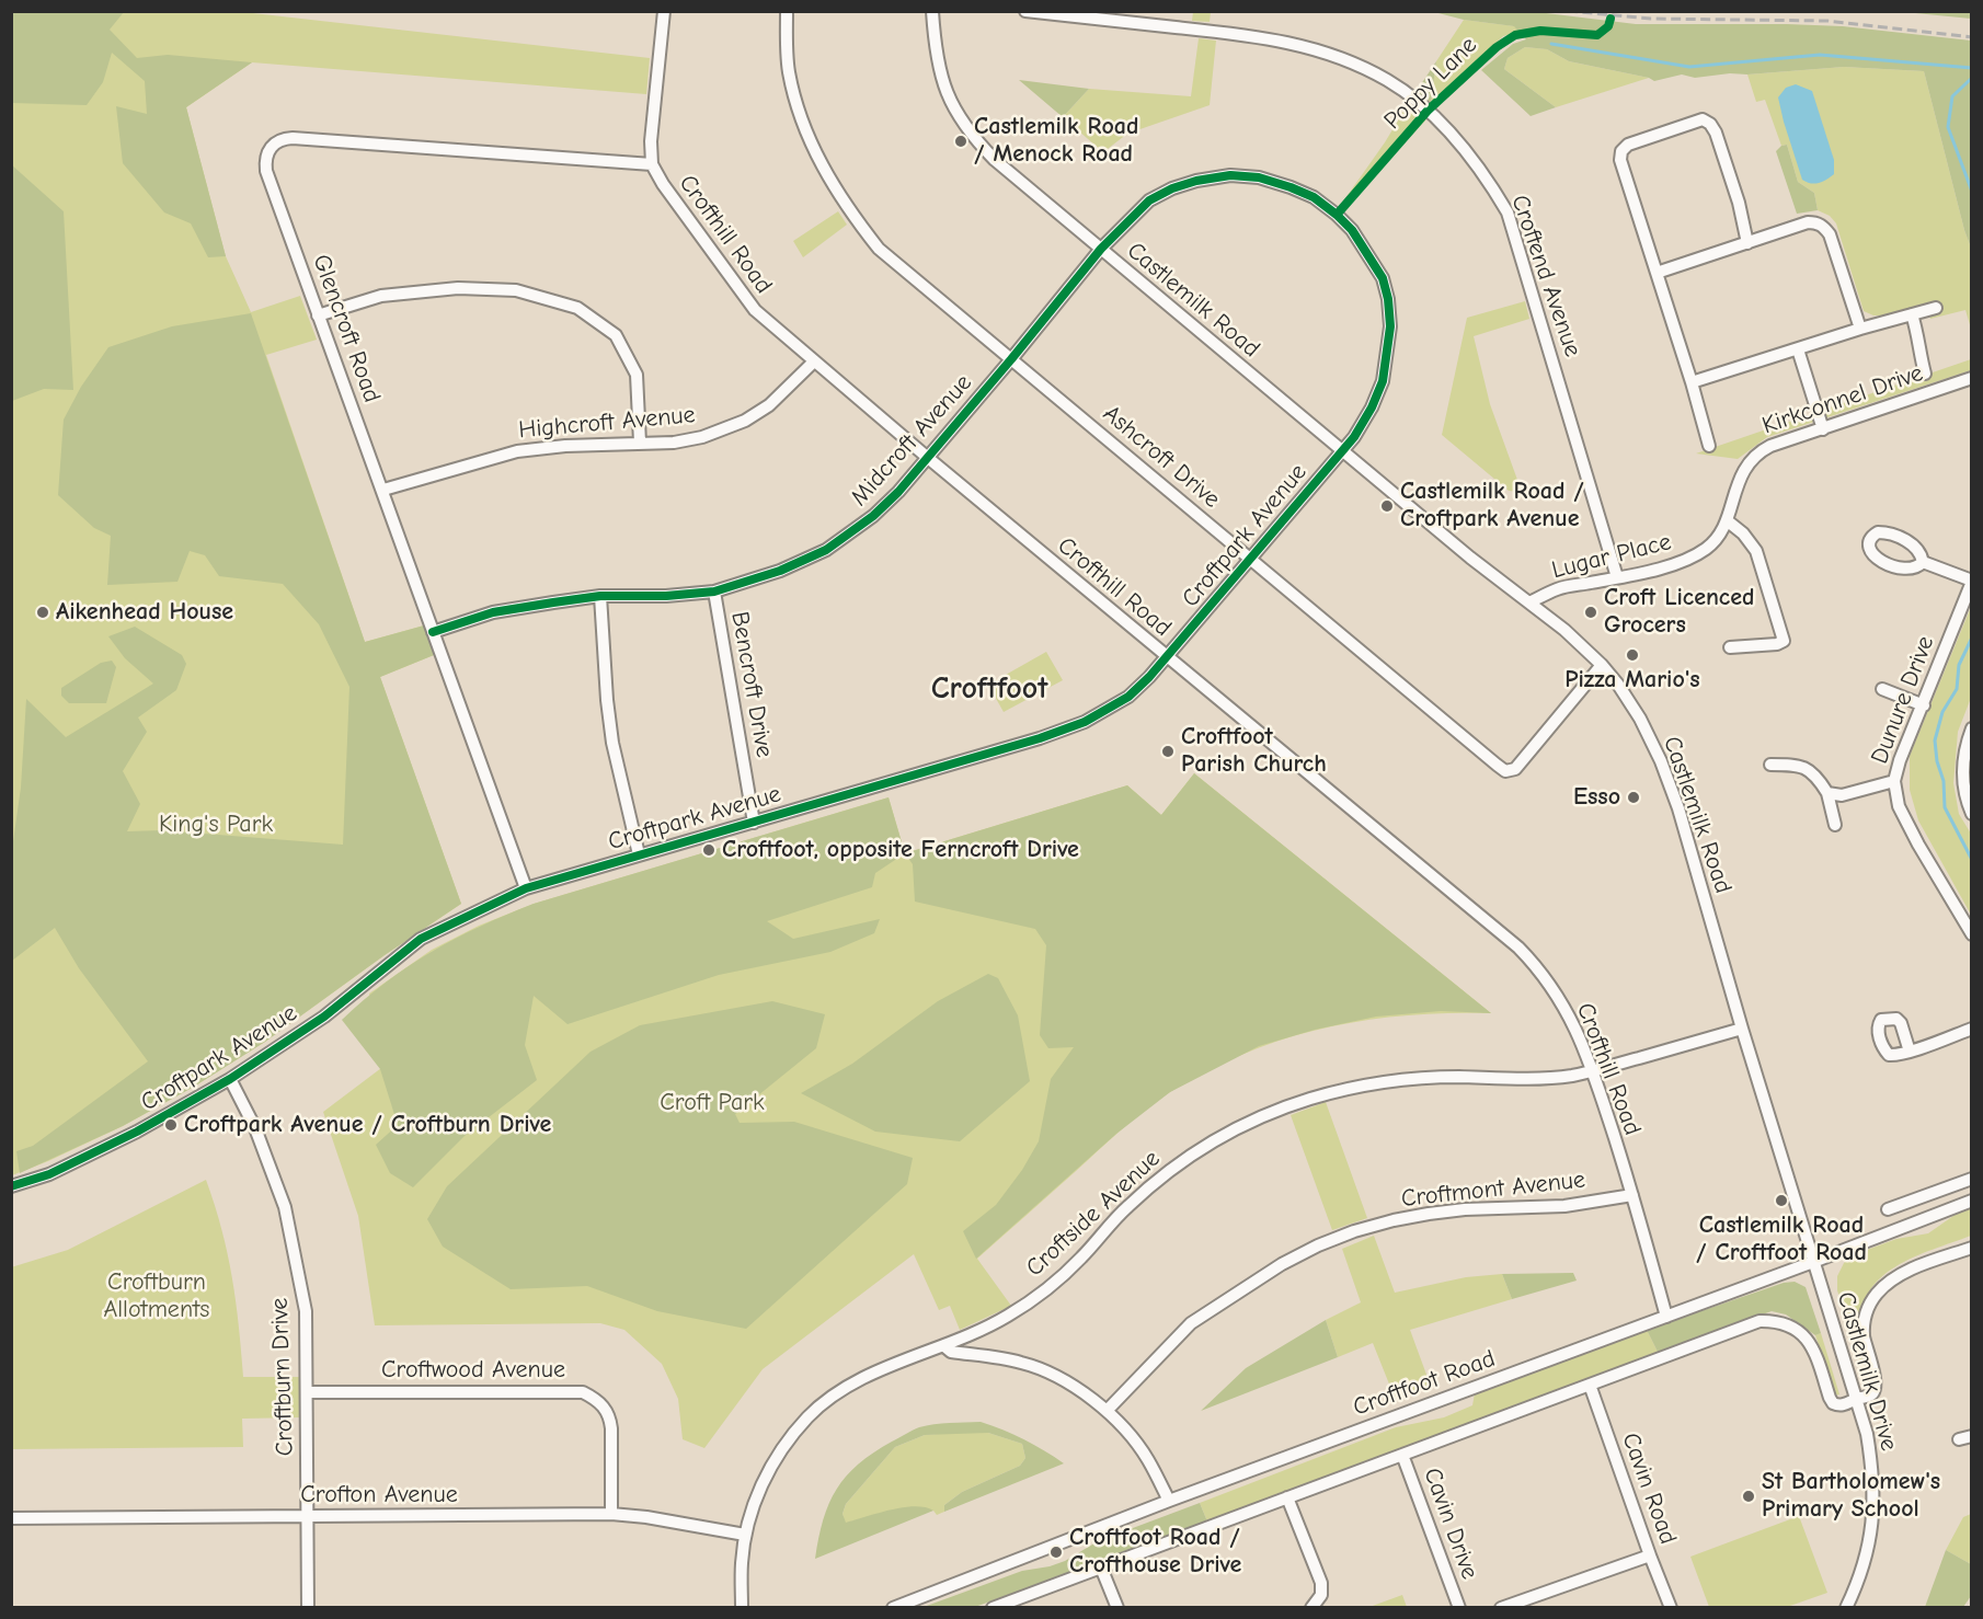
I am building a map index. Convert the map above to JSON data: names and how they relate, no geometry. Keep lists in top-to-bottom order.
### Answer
{
  "streets": {
    "street": [
      "Crofthill Road",
      "Croftend Avenue",
      "Castlemilk Road",
      "Glencroft Road",
      "Kirkconnel Drive",
      "Highcroft Avenue",
      "Midcroft Avenue",
      "Ashcroft Drive",
      "Croftpark Avenue",
      "Lugar Place",
      "Bencroft Drive",
      "Dunure Drive",
      "Croftmont Avenue",
      "Croftside Avenue",
      "Croftwood Avenue",
      "Castlemilk Drive",
      "Croftburn Drive",
      "Croftfoot Road",
      "Cavin Road",
      "Crofton Avenue",
      "Cavin Drive"
    ],
    "cycle path": ["Poppy Lane"]
  },
  "crossings": [
    ["Crofthill Road", "Glencroft Road"],
    ["Crofthill Road", "Highcroft Avenue"],
    ["Crofthill Road", "Midcroft Avenue"],
    ["Crofthill Road", "Croftpark Avenue"],
    ["Crofthill Road", "Croftmont Avenue"],
    ["Crofthill Road", "Croftside Avenue"],
    ["Crofthill Road", "Croftfoot Road"],
    ["Croftend Avenue", "Lugar Place"],
    ["Castlemilk Road", "Midcroft Avenue"],
    ["Castlemilk Road", "Ashcroft Drive"],
    ["Castlemilk Road", "Croftpark Avenue"],
    ["Castlemilk Road", "Lugar Place"],
    ["Castlemilk Road", "Croftside Avenue"],
    ["Castlemilk Road", "Castlemilk Drive"],
    ["Castlemilk Road", "Croftfoot Road"],
    ["Glencroft Road", "Highcroft Avenue"],
    ["Glencroft Road", "Midcroft Avenue"],
    ["Glencroft Road", "Croftpark Avenue"],
    ["Kirkconnel Drive", "Lugar Place"],
    ["Midcroft Avenue", "Ashcroft Drive"],
    ["Midcroft Avenue", "Croftpark Avenue"],
    ["Midcroft Avenue", "Bencroft Drive"],
    ["Ashcroft Drive", "Croftpark Avenue"],
    ["Croftpark Avenue", "Bencroft Drive"],
    ["Croftpark Avenue", "Croftburn Drive"],
    ["Croftside Avenue", "Crofton Avenue"],
    ["Croftwood Avenue", "Croftburn Drive"],
    ["Croftwood Avenue", "Crofton Avenue"],
    ["Castlemilk Drive", "Croftfoot Road"],
    ["Croftburn Drive", "Crofton Avenue"]
  ],
  "districts": ["Croftfoot"],
  "parks": ["King's Park", "Croft Park", "Croftburn Allotments"],
  "places": [
    "Castlemilk Road / Menock Road",
    "Castlemilk Road / Croftpark Avenue",
    "Aikenhead House",
    "Croft Licenced Grocers",
    "Pizza Mario's",
    "Croftfoot Parish Church",
    "Esso",
    "Croftfoot, opposite Ferncroft Drive",
    "Croftpark Avenue / Croftburn Drive",
    "Castlemilk Road / Croftfoot Road",
    "St Bartholomew's Primary School",
    "Croftfoot Road / Crofthouse Drive"
  ]
}
